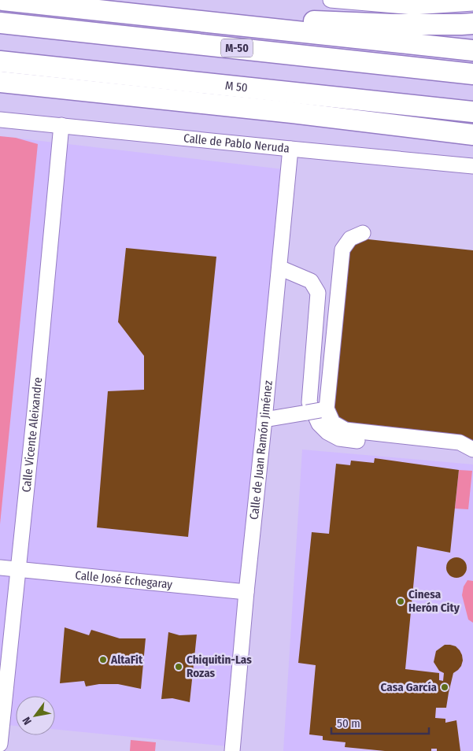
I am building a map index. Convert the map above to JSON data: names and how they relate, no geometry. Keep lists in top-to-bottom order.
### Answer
{
  "streets": {
    "highway": ["M-50", "M 50"],
    "street": [
      "Calle de Pablo Neruda",
      "Calle Vicente Aleixandre",
      "Calle de Juan Ramón Jiménez",
      "Calle José Echegaray"
    ]
  },
  "crossings": [
    ["Calle de Pablo Neruda", "Calle Vicente Aleixandre"],
    ["Calle de Pablo Neruda", "Calle de Juan Ramón Jiménez"],
    ["Calle Vicente Aleixandre", "Calle José Echegaray"],
    ["Calle de Juan Ramón Jiménez", "Calle José Echegaray"]
  ],
  "places": [
    "Cinesa Herón City",
    "AltaFit",
    "Chiquitin-Las Rozas",
    "Casa García"
  ],
  "scale_bar": "50 m",
  "north": "bottom left"
}
